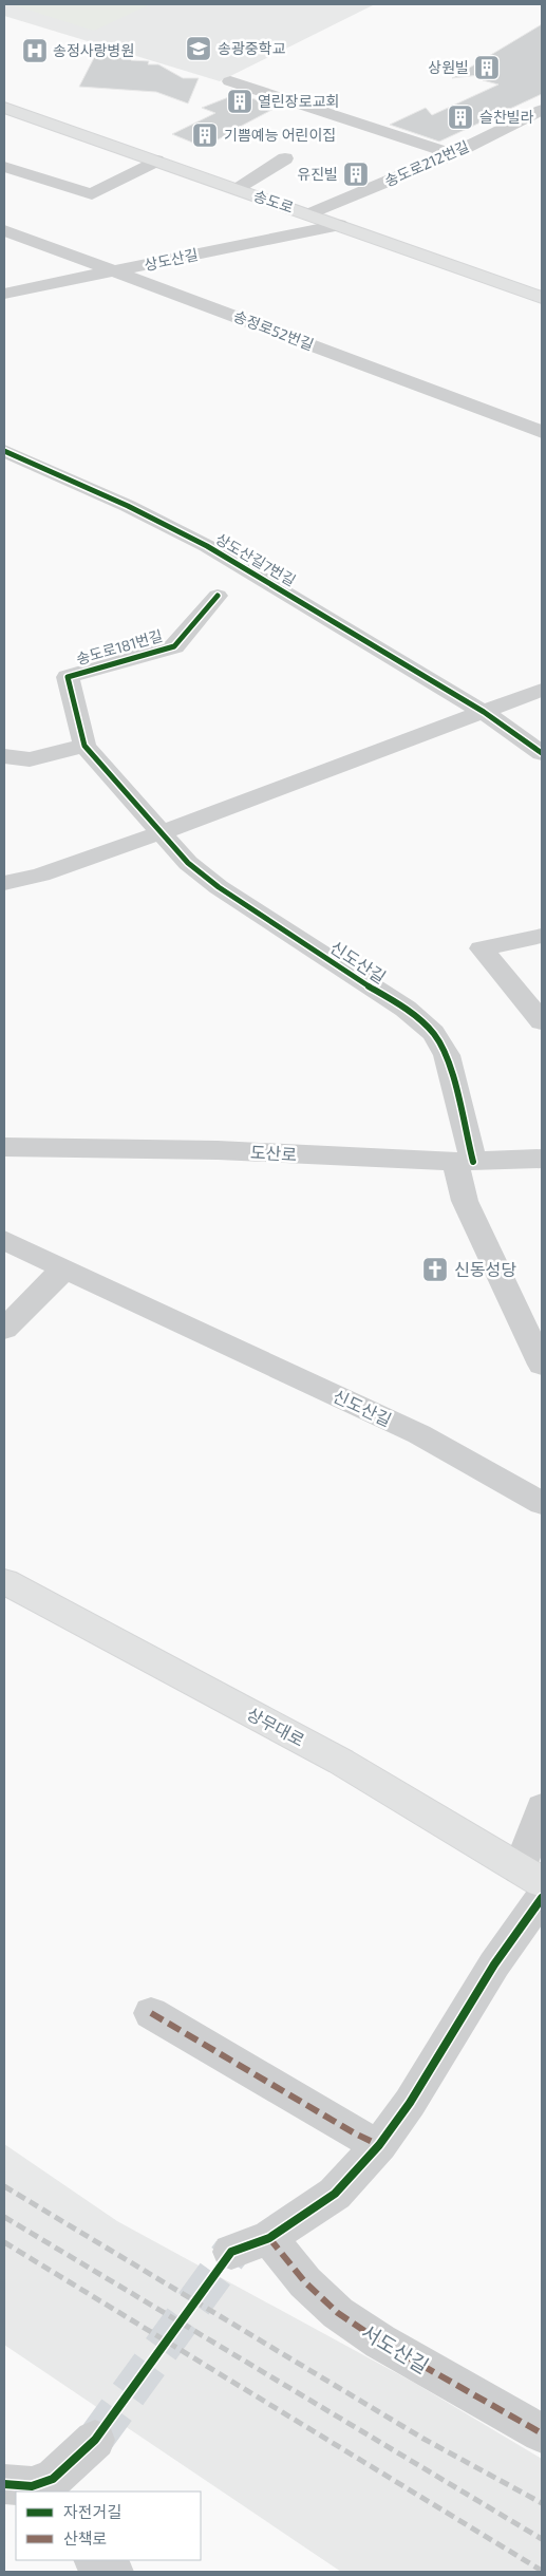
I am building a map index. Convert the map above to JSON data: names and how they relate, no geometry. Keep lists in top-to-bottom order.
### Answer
{
  "streets": {
    "main road": ["송도로", "상무대로"],
    "street": [
      "송도로212번길",
      "상도산길",
      "송정로52번길",
      "상도산길7번길",
      "송도로181번길",
      "신도산길",
      "도산로",
      "서도산길"
    ]
  },
  "crossings": [
    ["송도로212번길", "송도로"],
    ["송도로", "상도산길"],
    ["상도산길", "송정로52번길"],
    ["송도로181번길", "신도산길"],
    ["신도산길", "도산로"]
  ],
  "places": {
    "school or university": ["송광중학교"],
    "hospital": ["송정사랑병원"],
    "building": [
      "상원빌",
      "열린장로교회",
      "슬찬빌라",
      "기쁨예능 어린이집",
      "유진빌"
    ],
    "church": ["신동성당"]
  },
  "legend": ["자전거길", "산책로"]
}
